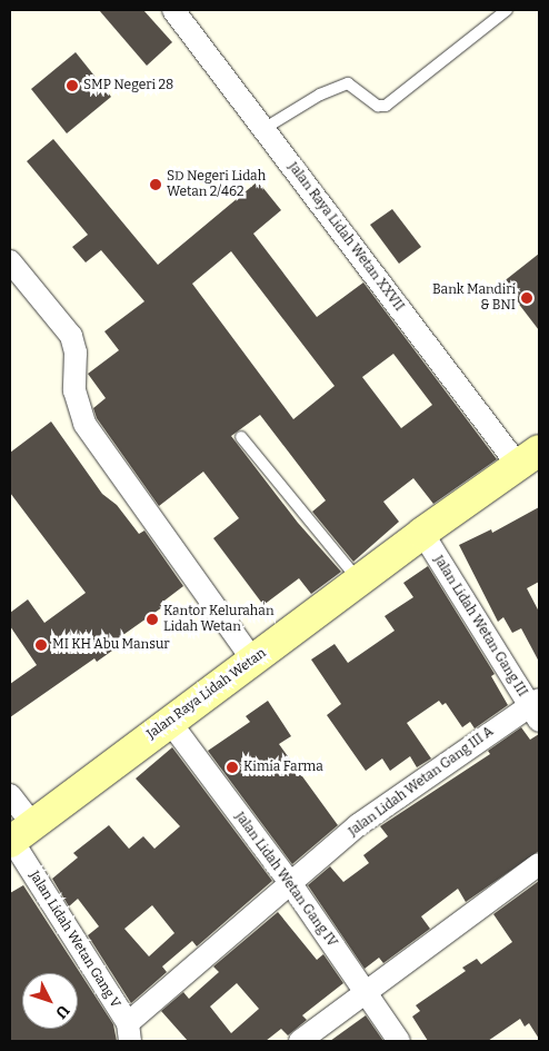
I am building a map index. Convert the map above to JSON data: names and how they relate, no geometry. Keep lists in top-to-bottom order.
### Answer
{
  "streets": {
    "main road": ["Jalan Raya Lidah Wetan"],
    "street": [
      "Jalan Raya Lidah Wetan XXVII",
      "Jalan Lidah Wetan Gang III",
      "Jalan Lidah Wetan Gang III A",
      "Jalan Lidah Wetan Gang IV",
      "Jalan Lidah Wetan Gang V"
    ]
  },
  "crossings": [
    ["Jalan Raya Lidah Wetan XXVII", "Jalan Raya Lidah Wetan"],
    ["Jalan Lidah Wetan Gang III", "Jalan Raya Lidah Wetan"],
    ["Jalan Lidah Wetan Gang III", "Jalan Lidah Wetan Gang III A"],
    ["Jalan Raya Lidah Wetan", "Jalan Lidah Wetan Gang IV"],
    ["Jalan Raya Lidah Wetan", "Jalan Lidah Wetan Gang V"],
    ["Jalan Lidah Wetan Gang III A", "Jalan Lidah Wetan Gang IV"],
    ["Jalan Lidah Wetan Gang III A", "Jalan Lidah Wetan Gang V"]
  ],
  "places": [
    "SMP Negeri 28",
    "SD Negeri Lidah Wetan 2/462",
    "Bank Mandiri & BNI",
    "Kantor Kelurahan Lidah Wetan",
    "MI KH Abu Mansur",
    "Kimia Farma"
  ],
  "north": "bottom right"
}
